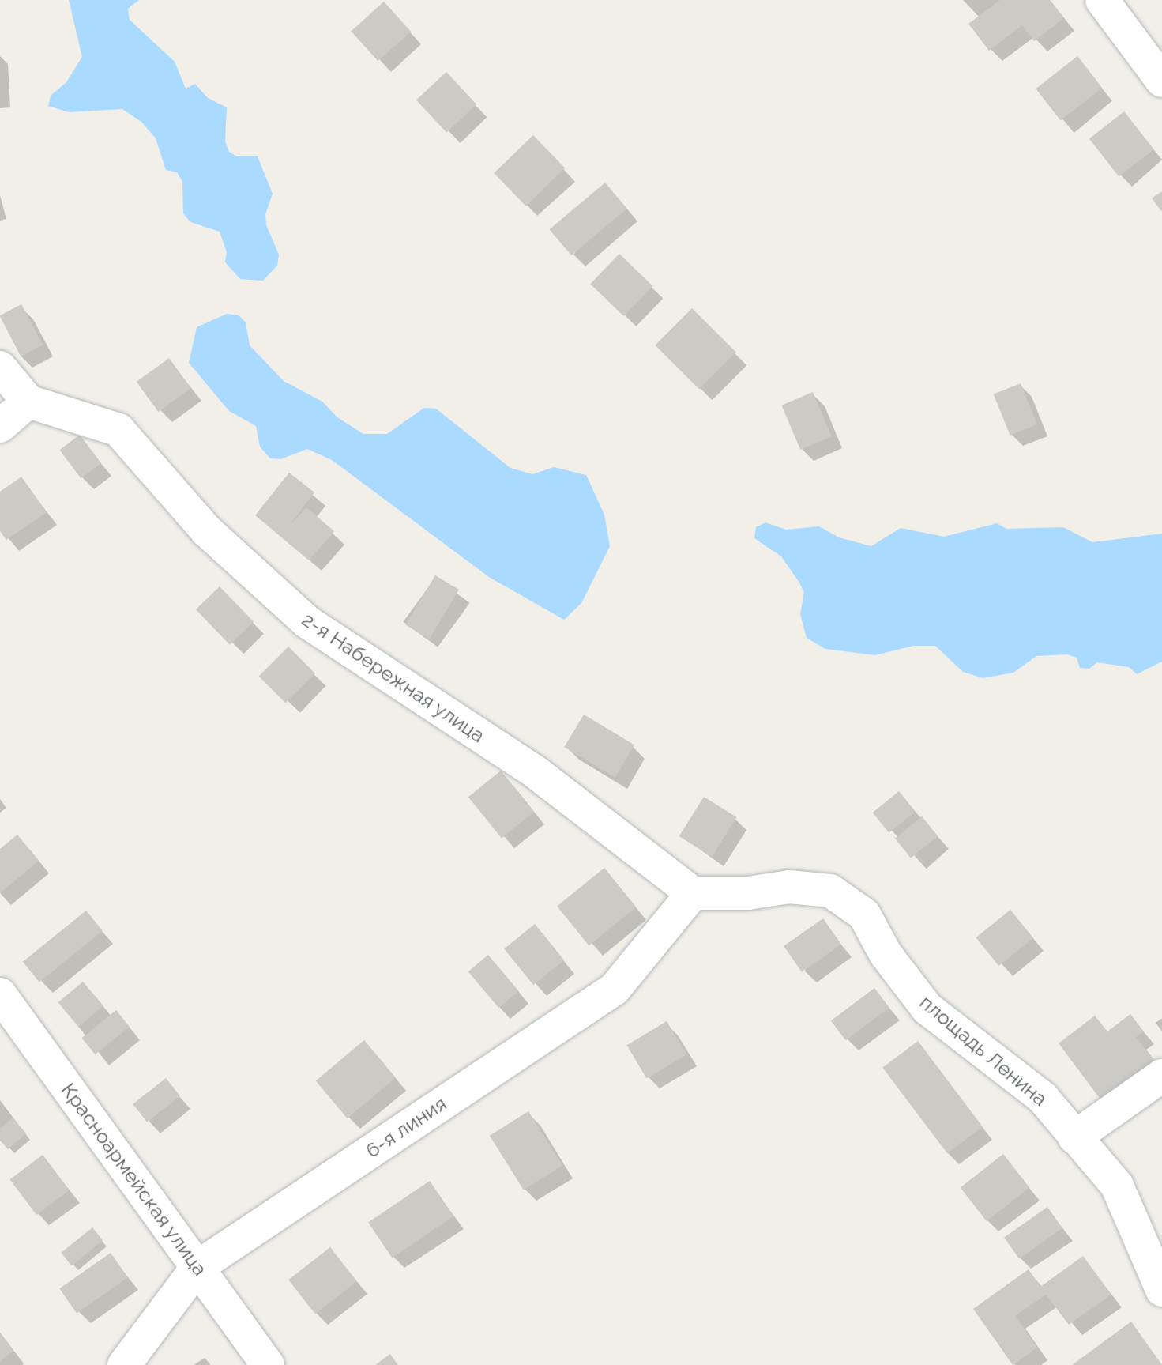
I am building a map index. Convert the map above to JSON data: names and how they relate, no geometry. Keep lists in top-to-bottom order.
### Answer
{
  "streets": {
    "street": [
      "2-я Набережная улица",
      "площадь Ленина",
      "6-я линия",
      "Красноармейская улица"
    ]
  },
  "crossings": [
    ["2-я Набережная улица", "площадь Ленина"],
    ["2-я Набережная улица", "6-я линия"],
    ["площадь Ленина", "6-я линия"],
    ["6-я линия", "Красноармейская улица"]
  ]
}
